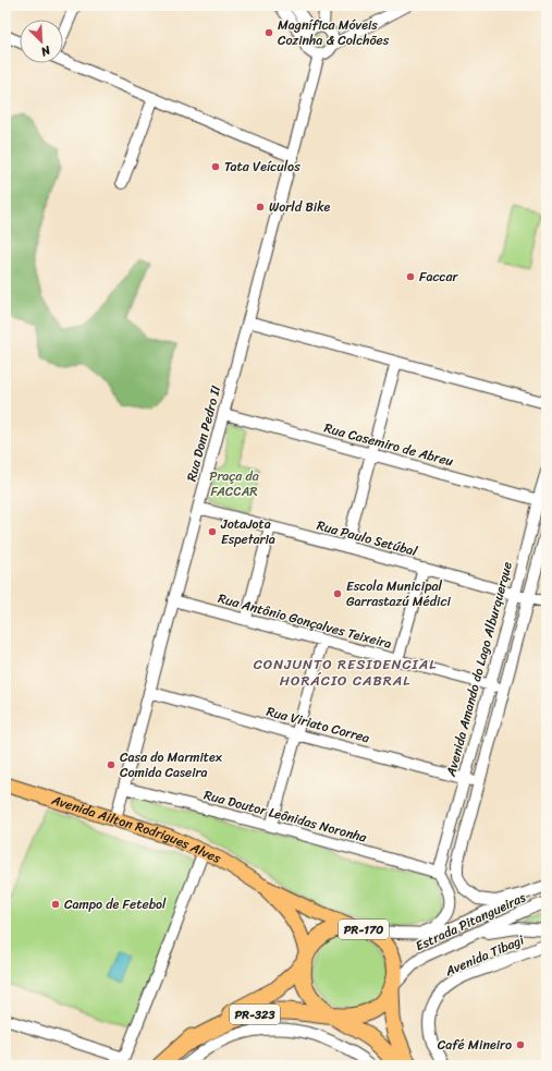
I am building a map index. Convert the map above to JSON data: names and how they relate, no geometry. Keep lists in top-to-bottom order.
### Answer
{
  "streets": {
    "highway": ["PR-170", "PR-323"],
    "main road": ["Avenida Ailton Rodrigues Alves"],
    "street": [
      "Rua Dom Pedro II",
      "Rua Casemiro de Abreu",
      "Rua Paulo Setúbal",
      "Rua Antônio Gonçalves Teixeira",
      "Avenida Amando do Lago Alburquerque",
      "Rua Viriato Correa",
      "Rua Doutor Leônidas Noronha",
      "Estrada Pitangueiras",
      "Avenida Tibagi"
    ]
  },
  "crossings": [
    ["Rua Dom Pedro II", "Rua Casemiro de Abreu"],
    ["Rua Dom Pedro II", "Rua Paulo Setúbal"],
    ["Rua Dom Pedro II", "Rua Antônio Gonçalves Teixeira"],
    ["Rua Dom Pedro II", "Rua Viriato Correa"],
    ["Rua Dom Pedro II", "Rua Doutor Leônidas Noronha"],
    ["Rua Dom Pedro II", "Avenida Ailton Rodrigues Alves"],
    ["Rua Casemiro de Abreu", "Avenida Amando do Lago Alburquerque"],
    ["Rua Paulo Setúbal", "Avenida Amando do Lago Alburquerque"],
    ["Rua Antônio Gonçalves Teixeira", "Avenida Amando do Lago Alburquerque"],
    ["Avenida Amando do Lago Alburquerque", "Rua Viriato Correa"],
    ["Avenida Amando do Lago Alburquerque", "Rua Doutor Leônidas Noronha"],
    ["Estrada Pitangueiras", "PR-170"],
    ["Estrada Pitangueiras", "PR-323"],
    ["PR-170", "PR-323"]
  ],
  "districts": ["CONJUNTO RESIDENCIAL HORÁCIO CABRAL"],
  "parks": ["Praça da FACCAR"],
  "places": [
    "Magnífica Móveis Cozinha & Colchões",
    "Tata Veículos",
    "World Bike",
    "Faccar",
    "JotaJota Espetaria",
    "Escola Municipal Garrastazú Médici",
    "Casa do Marmitex Comida Caseira",
    "Campo de Fetebol",
    "Café Mineiro"
  ],
  "north": "bottom right"
}
